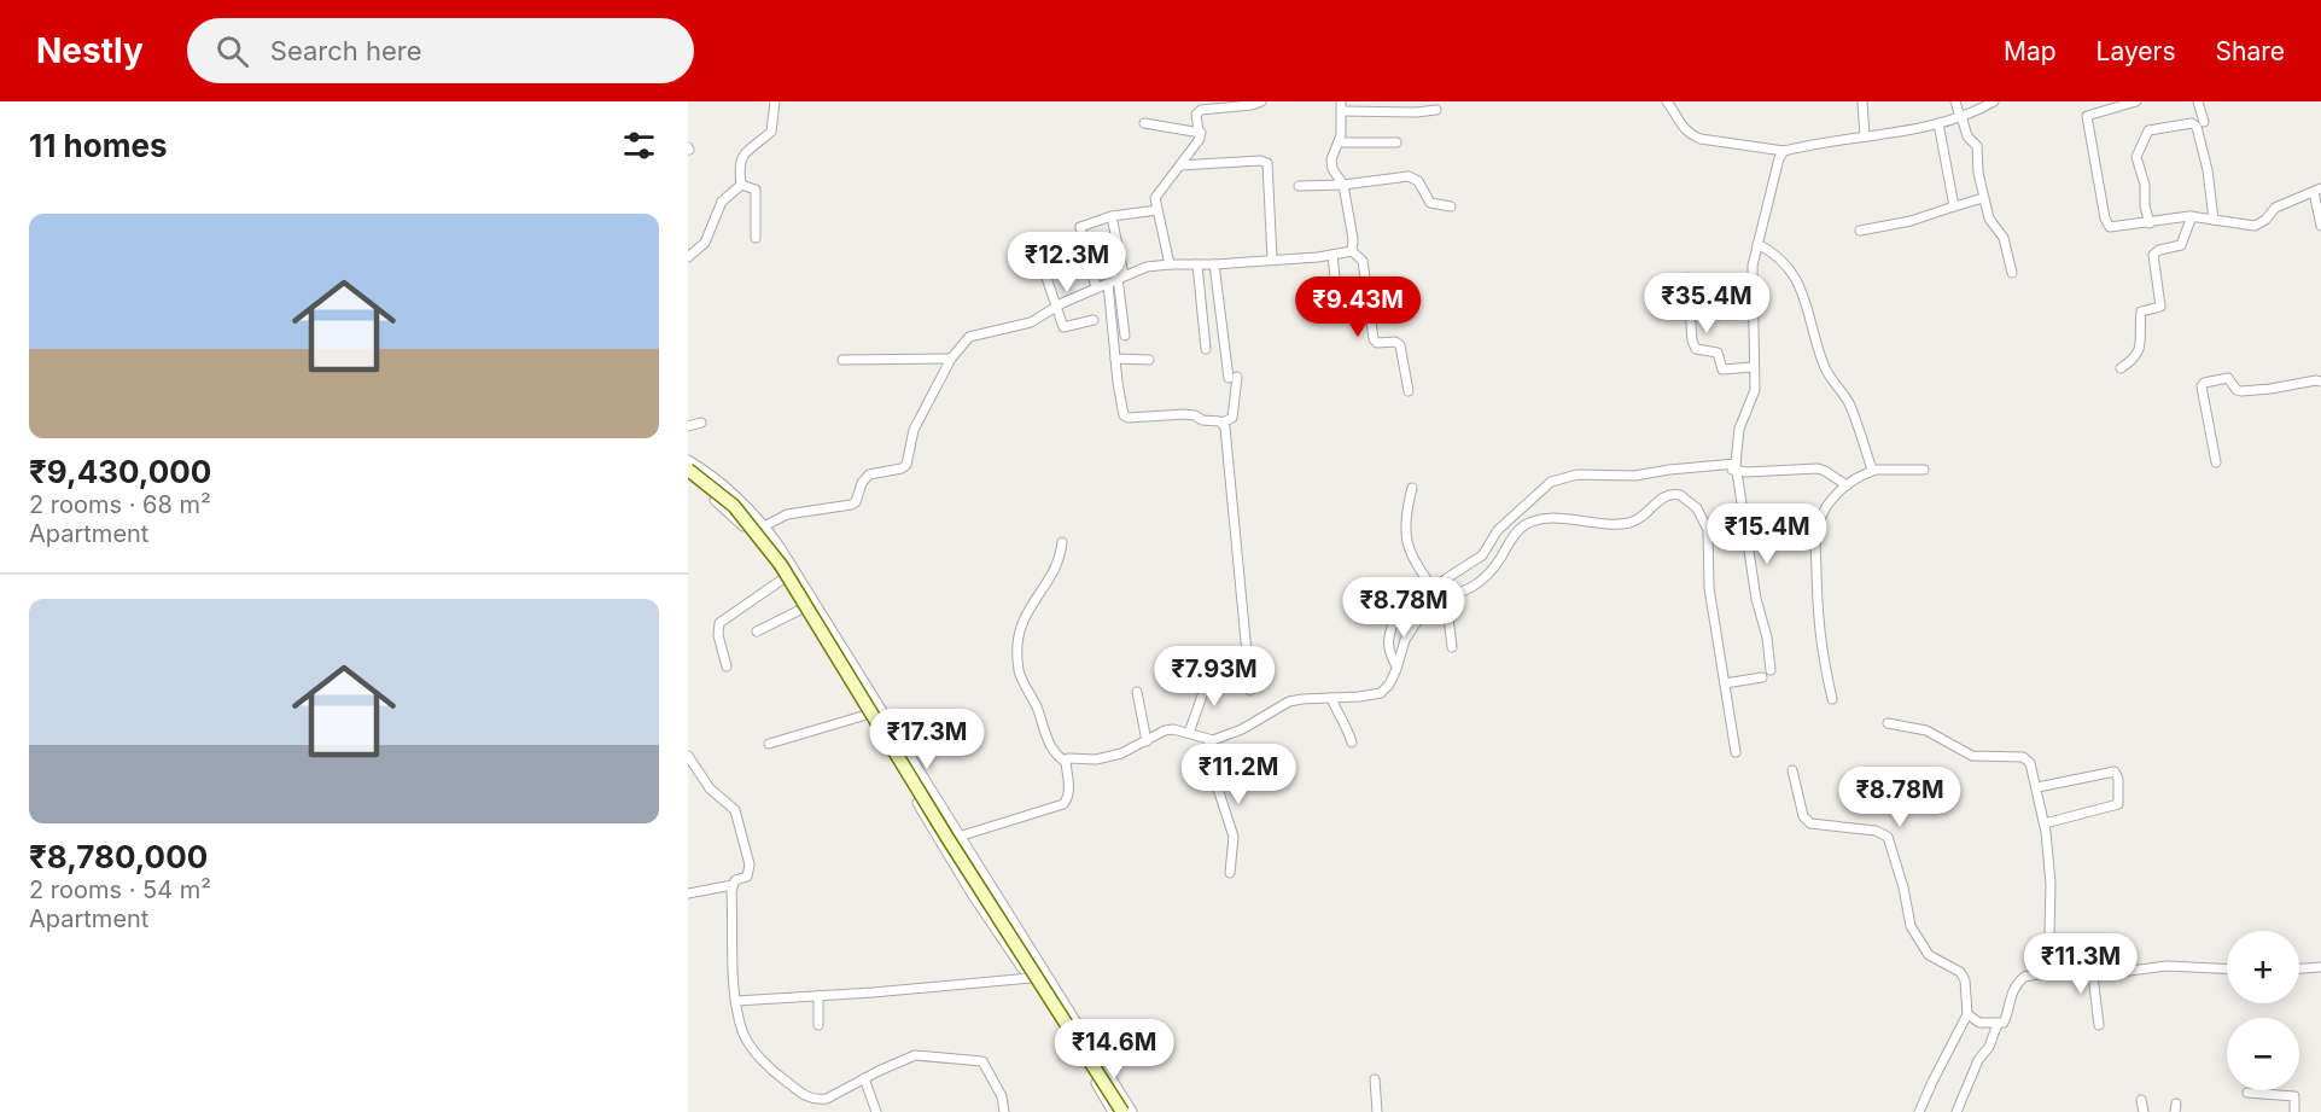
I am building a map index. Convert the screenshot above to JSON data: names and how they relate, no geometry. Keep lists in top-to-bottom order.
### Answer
{
  "page": {
    "header": "Nestly",
    "search": "Search here",
    "nav": ["Map", "Layers", "Share"],
    "heading": "11 homes",
    "list": [
      {
        "name": "₹9,430,000",
        "note": "2 rooms · 68 m² · Apartment"
      },
      {
        "name": "₹8,780,000",
        "note": "2 rooms · 54 m² · Apartment"
      }
    ],
    "price": [
      "₹12.3M",
      "₹35.4M",
      "₹9.43M",
      "₹15.4M",
      "₹8.78M",
      "₹7.93M",
      "₹17.3M",
      "₹11.2M",
      "₹8.78M",
      "₹11.3M",
      "₹14.6M"
    ],
    "map_buttons": ["+", "−"]
  }
}
